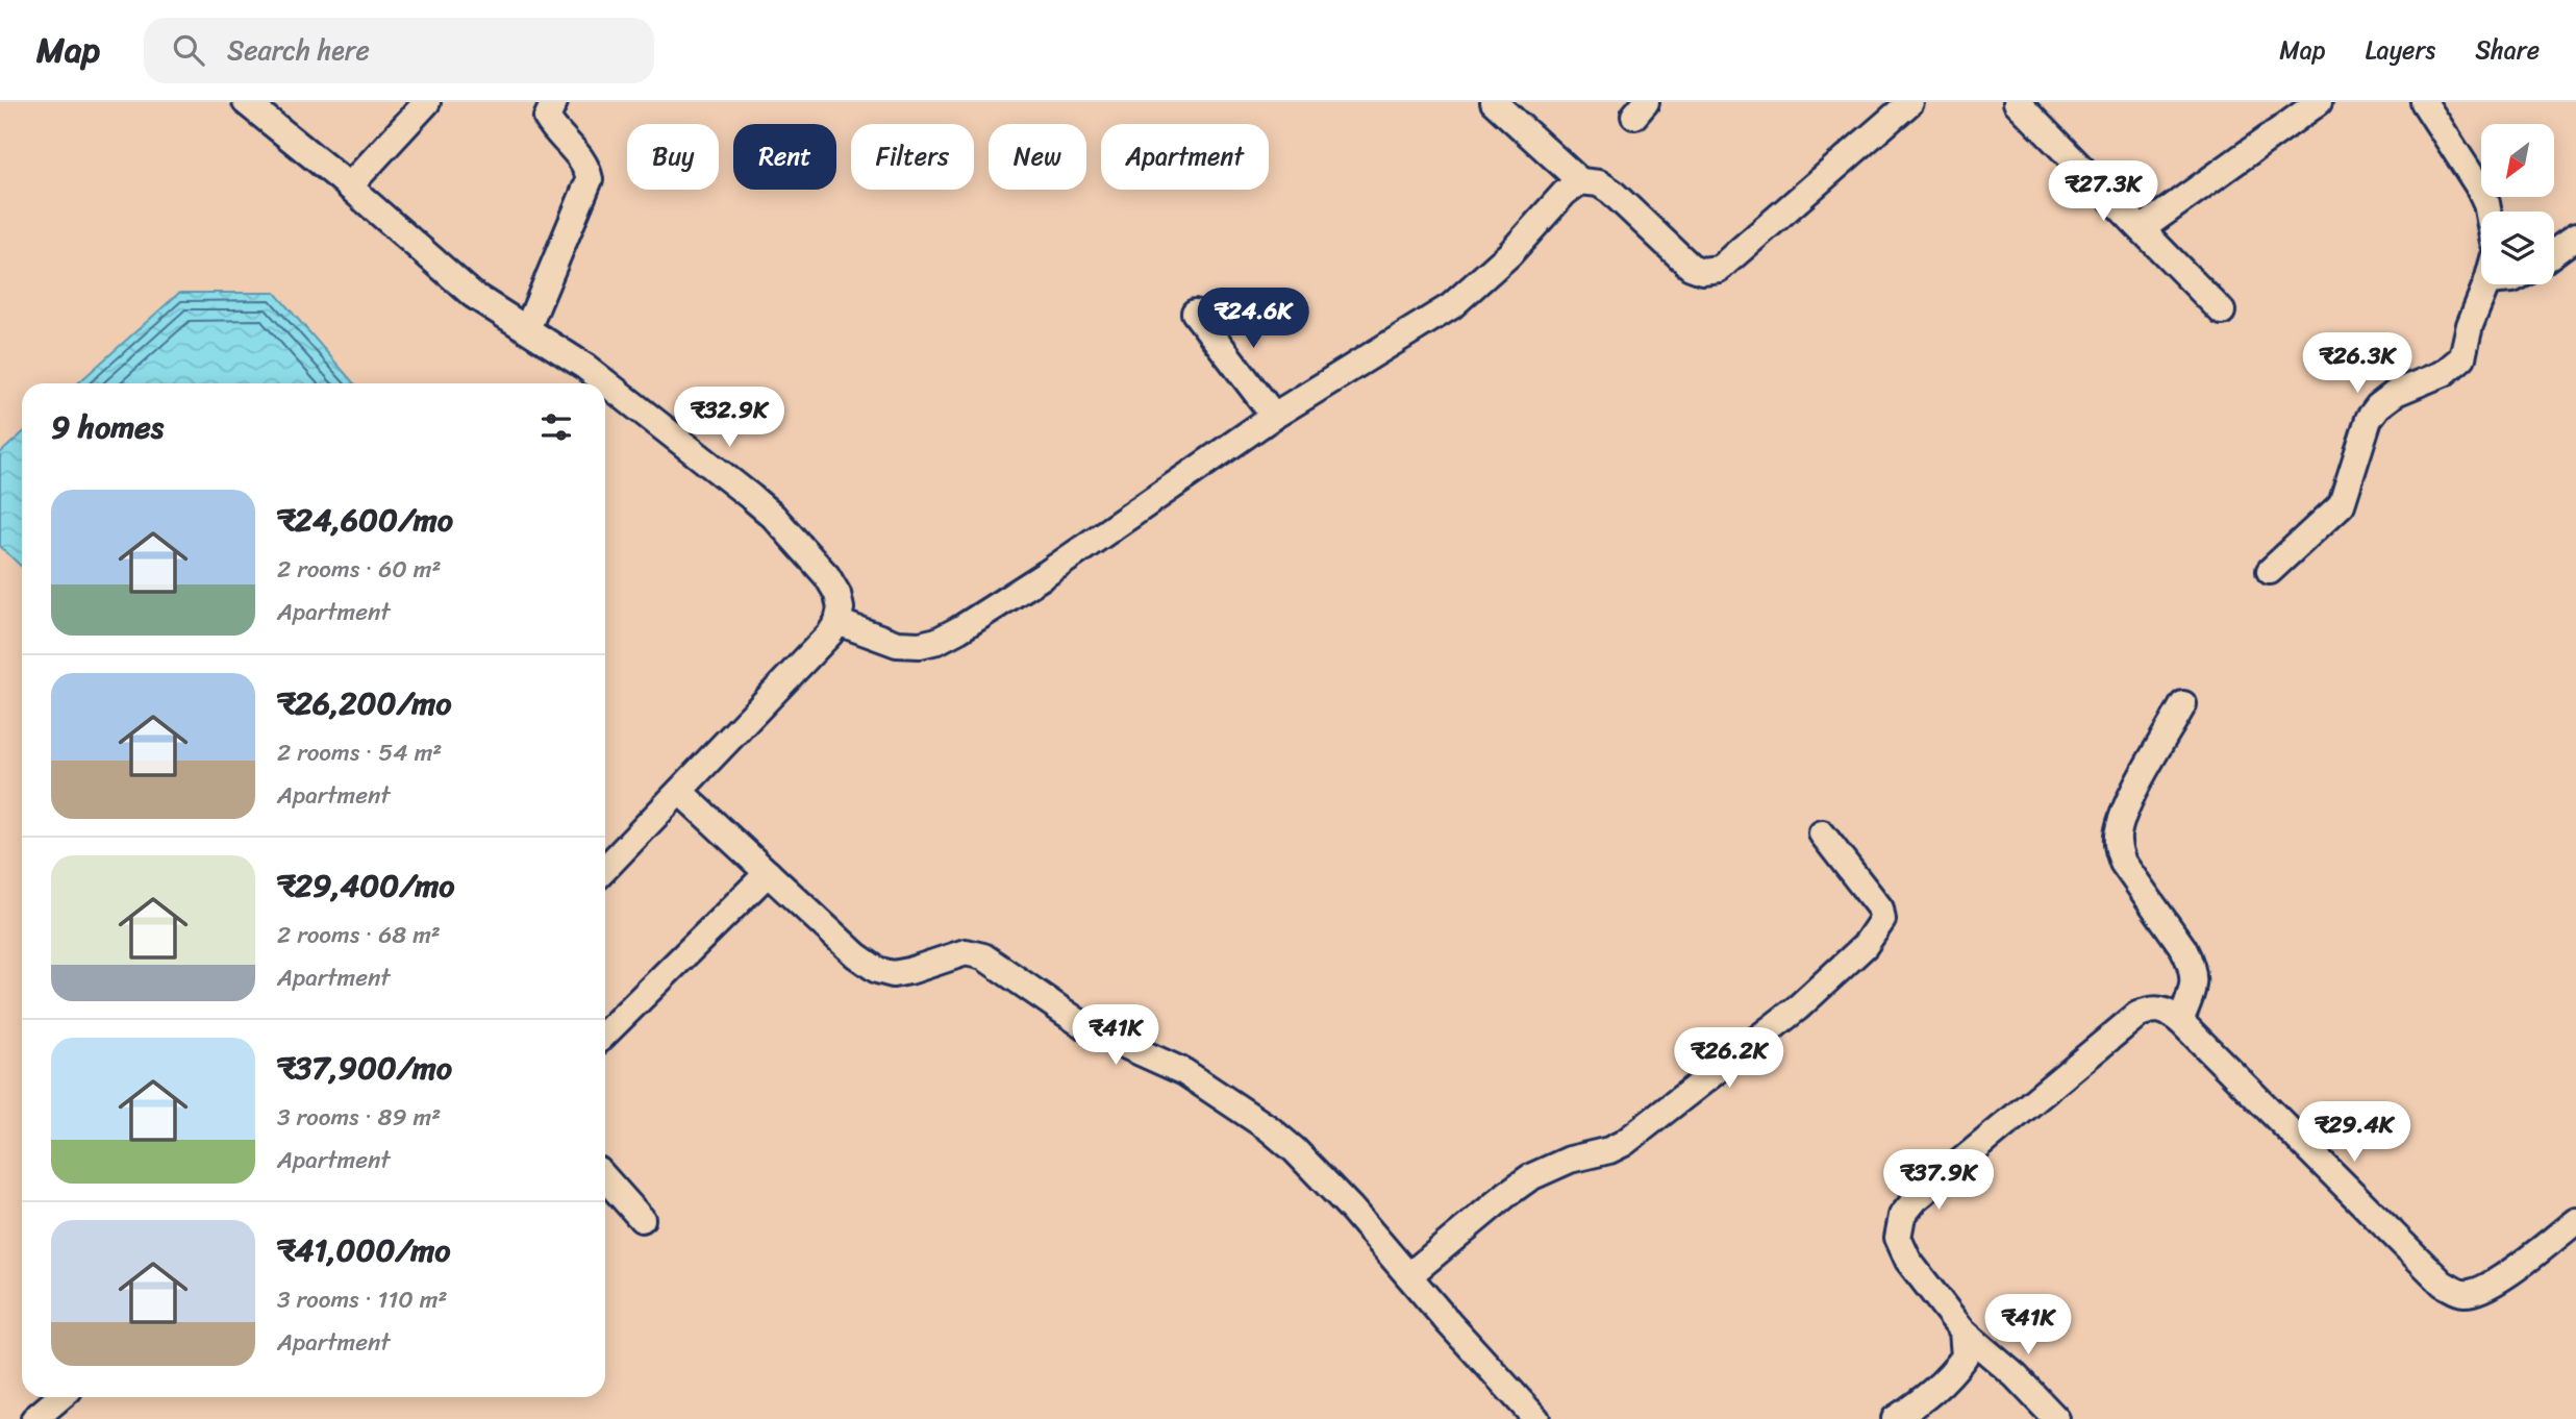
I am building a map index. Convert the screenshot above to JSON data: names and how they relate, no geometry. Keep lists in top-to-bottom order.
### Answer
{
  "north": "bottom left",
  "page": {
    "header": "Map",
    "search": "Search here",
    "nav": ["Map", "Layers", "Share"],
    "chip": [
      "Buy",
      "Rent",
      "Filters",
      "New",
      "Apartment"
    ],
    "price": [
      "₹27.3K",
      "₹24.6K",
      "₹26.3K",
      "₹32.9K",
      "₹41K",
      "₹26.2K",
      "₹29.4K",
      "₹37.9K",
      "₹41K"
    ],
    "heading": "9 homes",
    "list": [
      {
        "name": "₹24,600/mo",
        "note": "2 rooms · 60 m² · Apartment"
      },
      {
        "name": "₹26,200/mo",
        "note": "2 rooms · 54 m² · Apartment"
      },
      {
        "name": "₹29,400/mo",
        "note": "2 rooms · 68 m² · Apartment"
      },
      {
        "name": "₹37,900/mo",
        "note": "3 rooms · 89 m² · Apartment"
      },
      {
        "name": "₹41,000/mo",
        "note": "3 rooms · 110 m² · Apartment"
      }
    ]
  }
}
